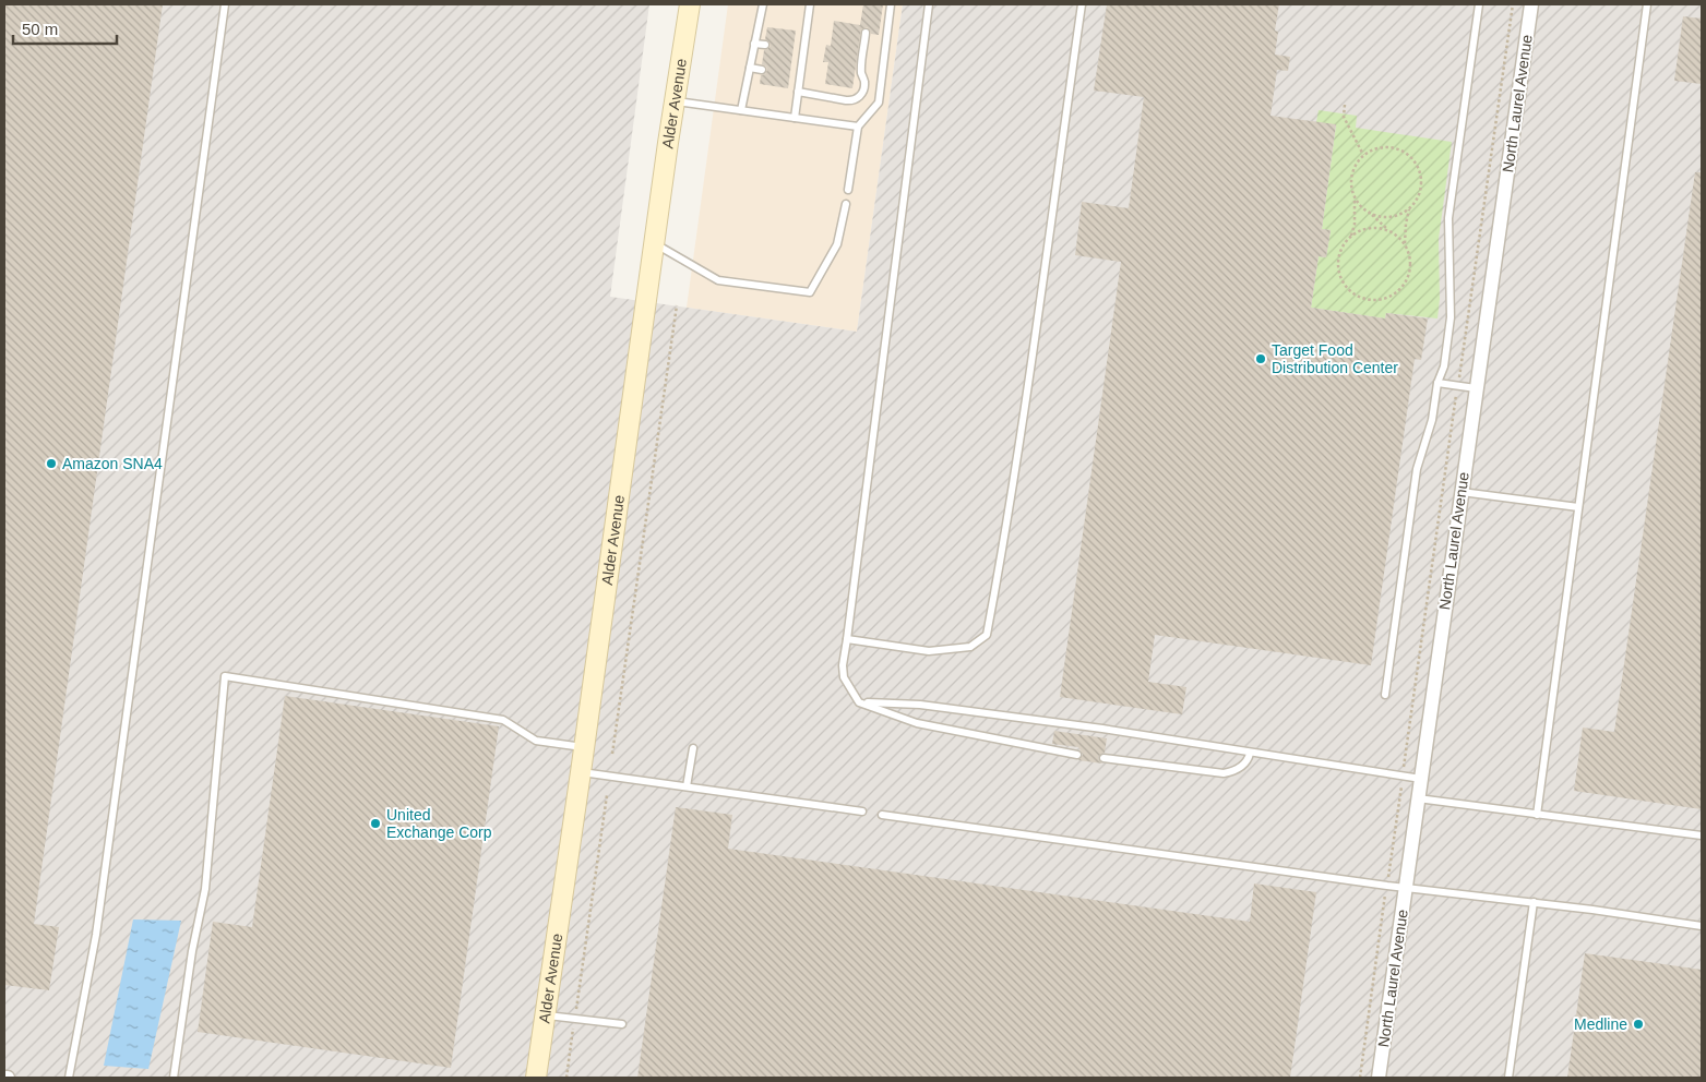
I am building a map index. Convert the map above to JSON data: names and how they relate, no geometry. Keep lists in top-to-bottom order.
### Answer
{
  "streets": {
    "main road": ["Alder Avenue"],
    "street": ["North Laurel Avenue"]
  },
  "places": [
    "Target Food Distribution Center",
    "Amazon SNA4",
    "United Exchange Corp",
    "Medline"
  ],
  "scale_bar": "50 m"
}
